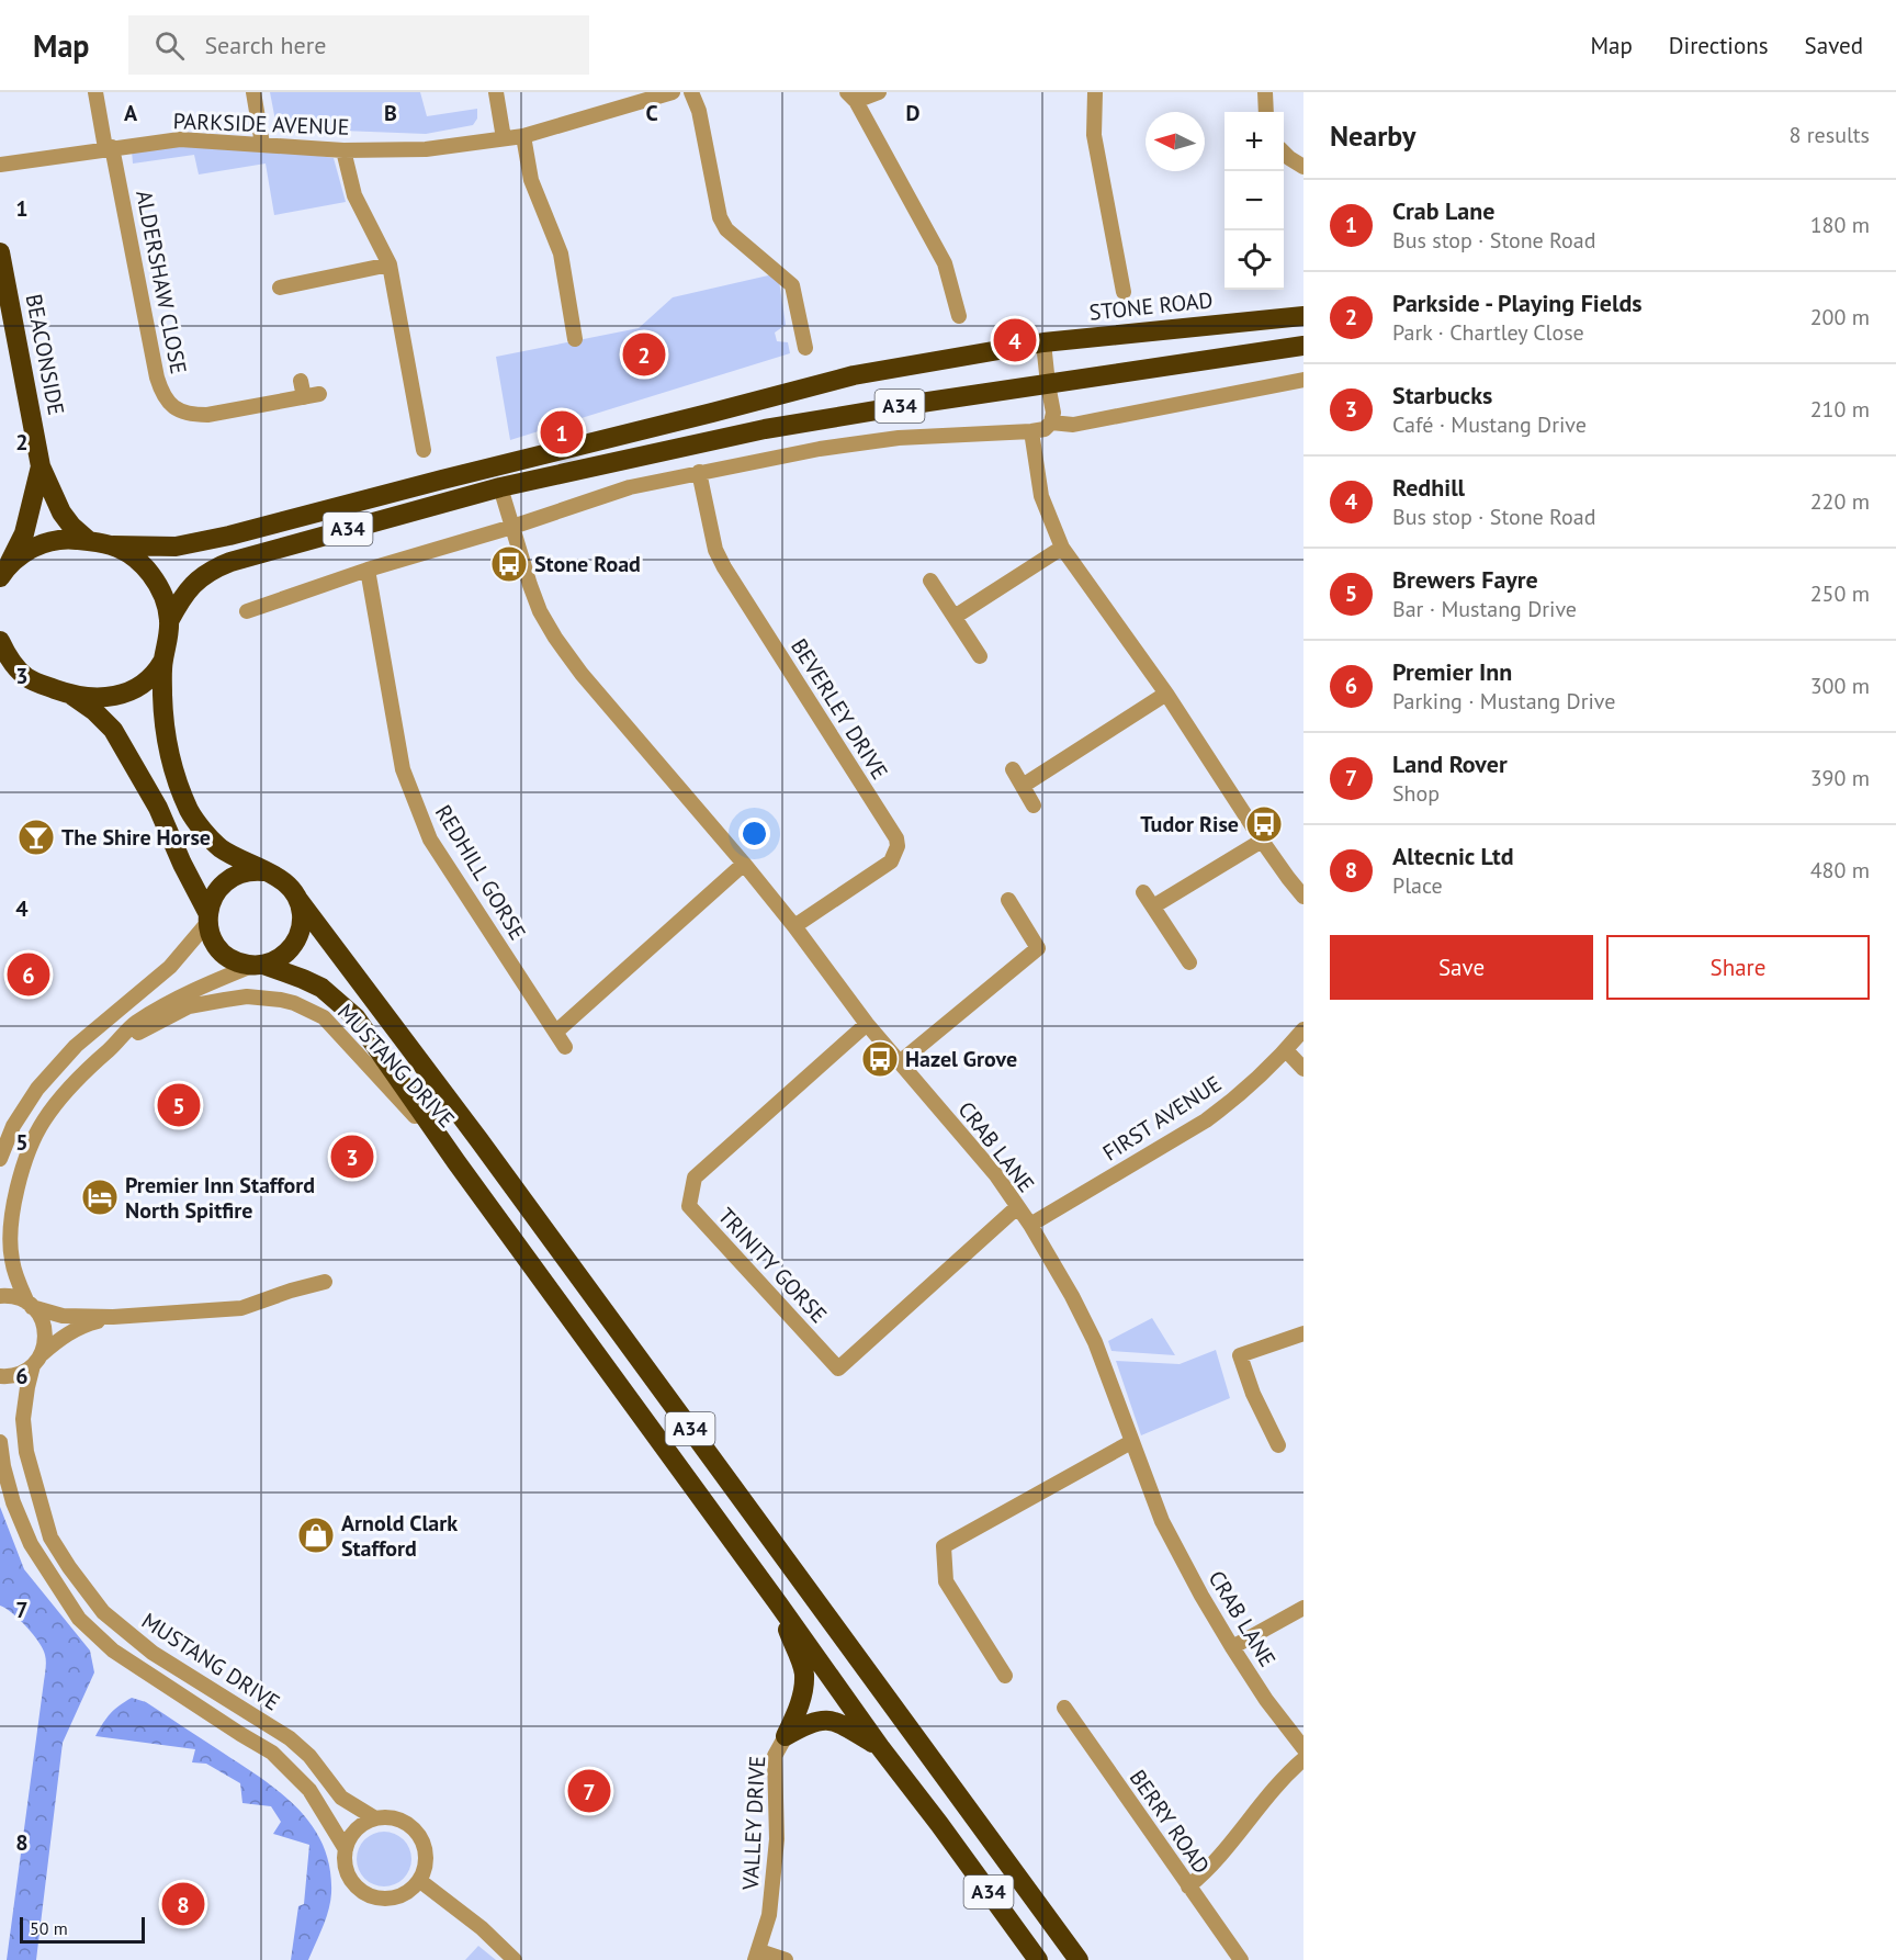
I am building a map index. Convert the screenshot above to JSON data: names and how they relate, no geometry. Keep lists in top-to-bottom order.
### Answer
{
  "streets": {
    "highway": ["STONE ROAD", "BEACONSIDE", "A34"],
    "street": [
      "PARKSIDE AVENUE",
      "ALDERSHAW CLOSE",
      "BEVERLEY DRIVE",
      "REDHILL GORSE",
      "MUSTANG DRIVE",
      "FIRST AVENUE",
      "CRAB LANE",
      "TRINITY GORSE",
      "BERRY ROAD",
      "VALLEY DRIVE"
    ]
  },
  "crossings": [
    ["PARKSIDE AVENUE", "ALDERSHAW CLOSE"],
    ["STONE ROAD", "BEACONSIDE"],
    ["A34", "MUSTANG DRIVE"],
    ["A34", "CRAB LANE"],
    ["BEVERLEY DRIVE", "CRAB LANE"],
    ["FIRST AVENUE", "CRAB LANE"],
    ["CRAB LANE", "TRINITY GORSE"]
  ],
  "places": {
    "bus stop": ["Stone Road", "Tudor Rise", "Hazel Grove"],
    "bar": ["The Shire Horse"],
    "hotel": ["Premier Inn Stafford North Spitfire"],
    "shop": ["Arnold Clark Stafford"]
  },
  "scale_bar": "50 m",
  "north": "left",
  "page": {
    "header": "Map",
    "search": "Search here",
    "nav": ["Map", "Directions", "Saved"],
    "heading": ["Nearby", "8 results"],
    "map_buttons": ["+", "−"],
    "list": [
      {
        "mark": "1",
        "name": "Crab Lane",
        "note": "Bus stop · Stone Road",
        "value": "180 m"
      },
      {
        "mark": "2",
        "name": "Parkside - Playing Fields",
        "note": "Park · Chartley Close",
        "value": "200 m"
      },
      {
        "mark": "3",
        "name": "Starbucks",
        "note": "Café · Mustang Drive",
        "value": "210 m"
      },
      {
        "mark": "4",
        "name": "Redhill",
        "note": "Bus stop · Stone Road",
        "value": "220 m"
      },
      {
        "mark": "5",
        "name": "Brewers Fayre",
        "note": "Bar · Mustang Drive",
        "value": "250 m"
      },
      {
        "mark": "6",
        "name": "Premier Inn",
        "note": "Parking · Mustang Drive",
        "value": "300 m"
      },
      {
        "mark": "7",
        "name": "Land Rover",
        "note": "Shop",
        "value": "390 m"
      },
      {
        "mark": "8",
        "name": "Altecnic Ltd",
        "note": "Place",
        "value": "480 m"
      }
    ],
    "pins": [
      "4",
      "2",
      "1",
      "6",
      "5",
      "3",
      "7",
      "8"
    ],
    "buttons": ["Save", "Share"],
    "scale": "50 m"
  },
  "grid": {
    "columns": [
      "A",
      "B",
      "C",
      "D"
    ],
    "rows": [
      "1",
      "2",
      "3",
      "4",
      "5",
      "6",
      "7",
      "8"
    ]
  }
}
